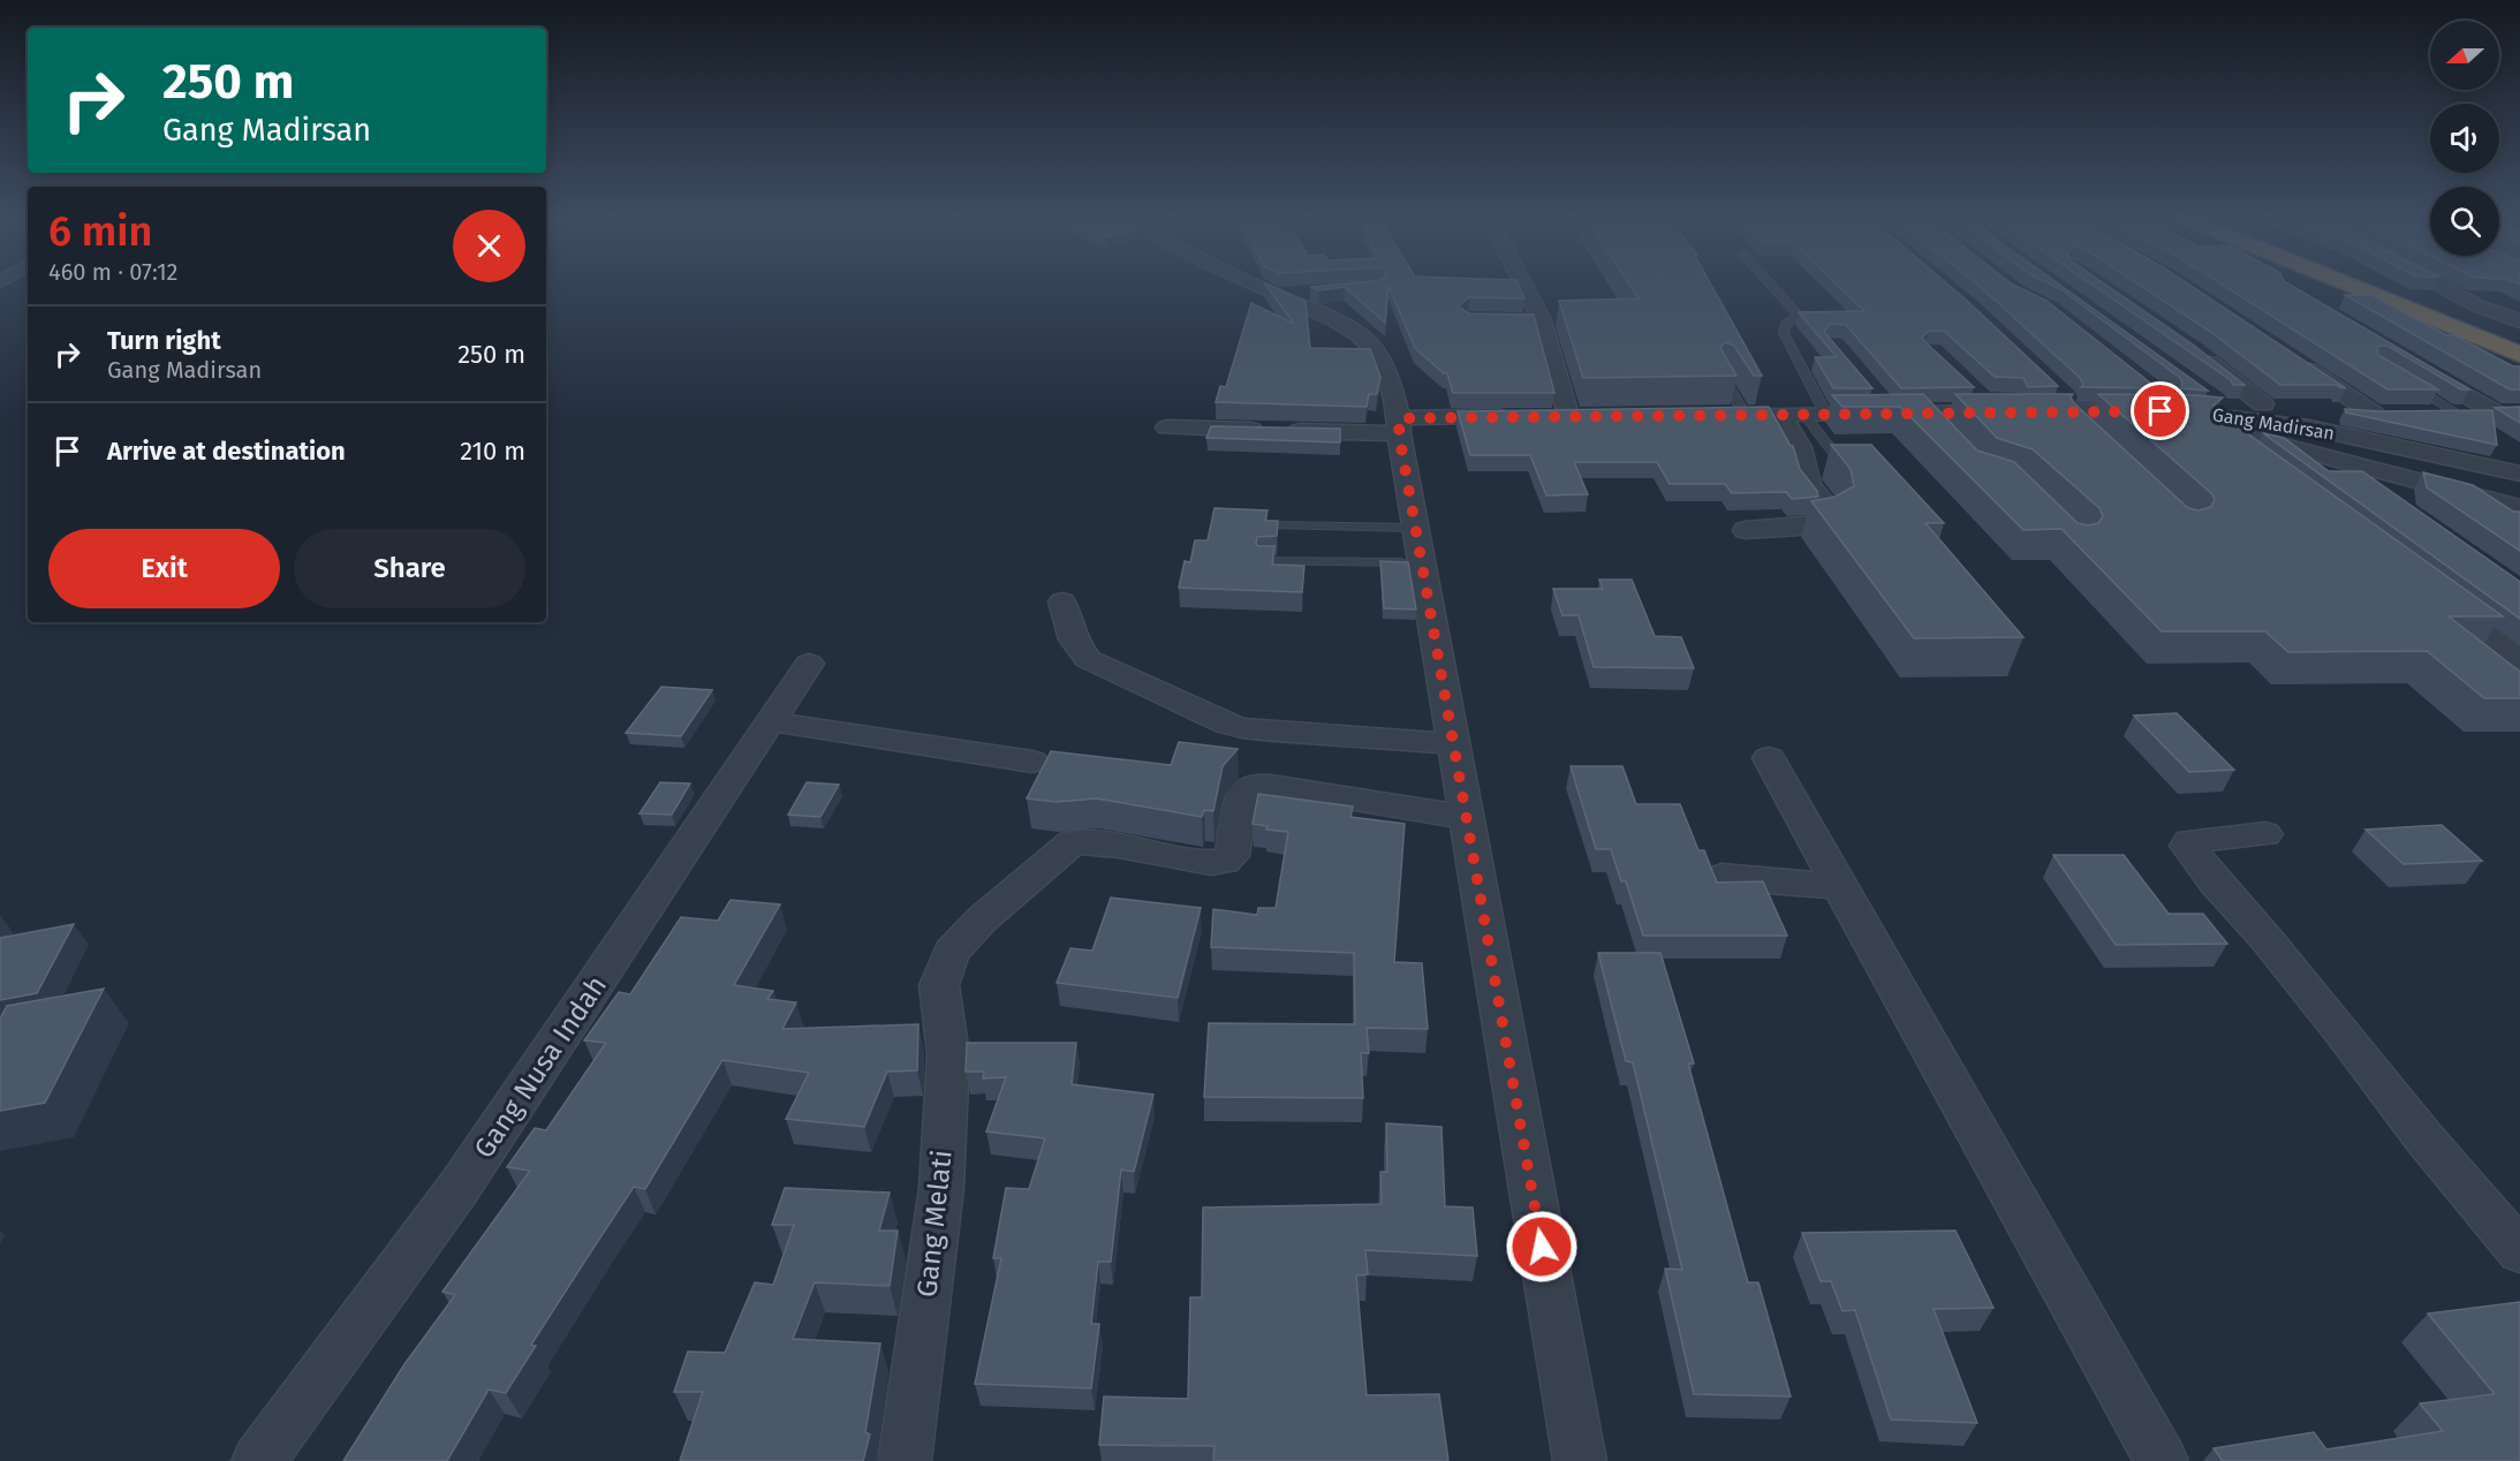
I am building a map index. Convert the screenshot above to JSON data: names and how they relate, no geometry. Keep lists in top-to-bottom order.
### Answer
{
  "streets": {
    "street": ["Gang Madirsan", "Gang Nusa Indah", "Gang Melati"]
  },
  "north": "left",
  "page": {
    "turn": ["250 m", "Gang Madirsan"],
    "heading": ["6 min", "460 m · 07:12"],
    "list": [
      {
        "name": "Turn right",
        "note": "Gang Madirsan",
        "value": "250 m"
      },
      {
        "name": "Arrive at destination",
        "value": "210 m"
      }
    ],
    "buttons": ["Exit", "Share"]
  }
}
